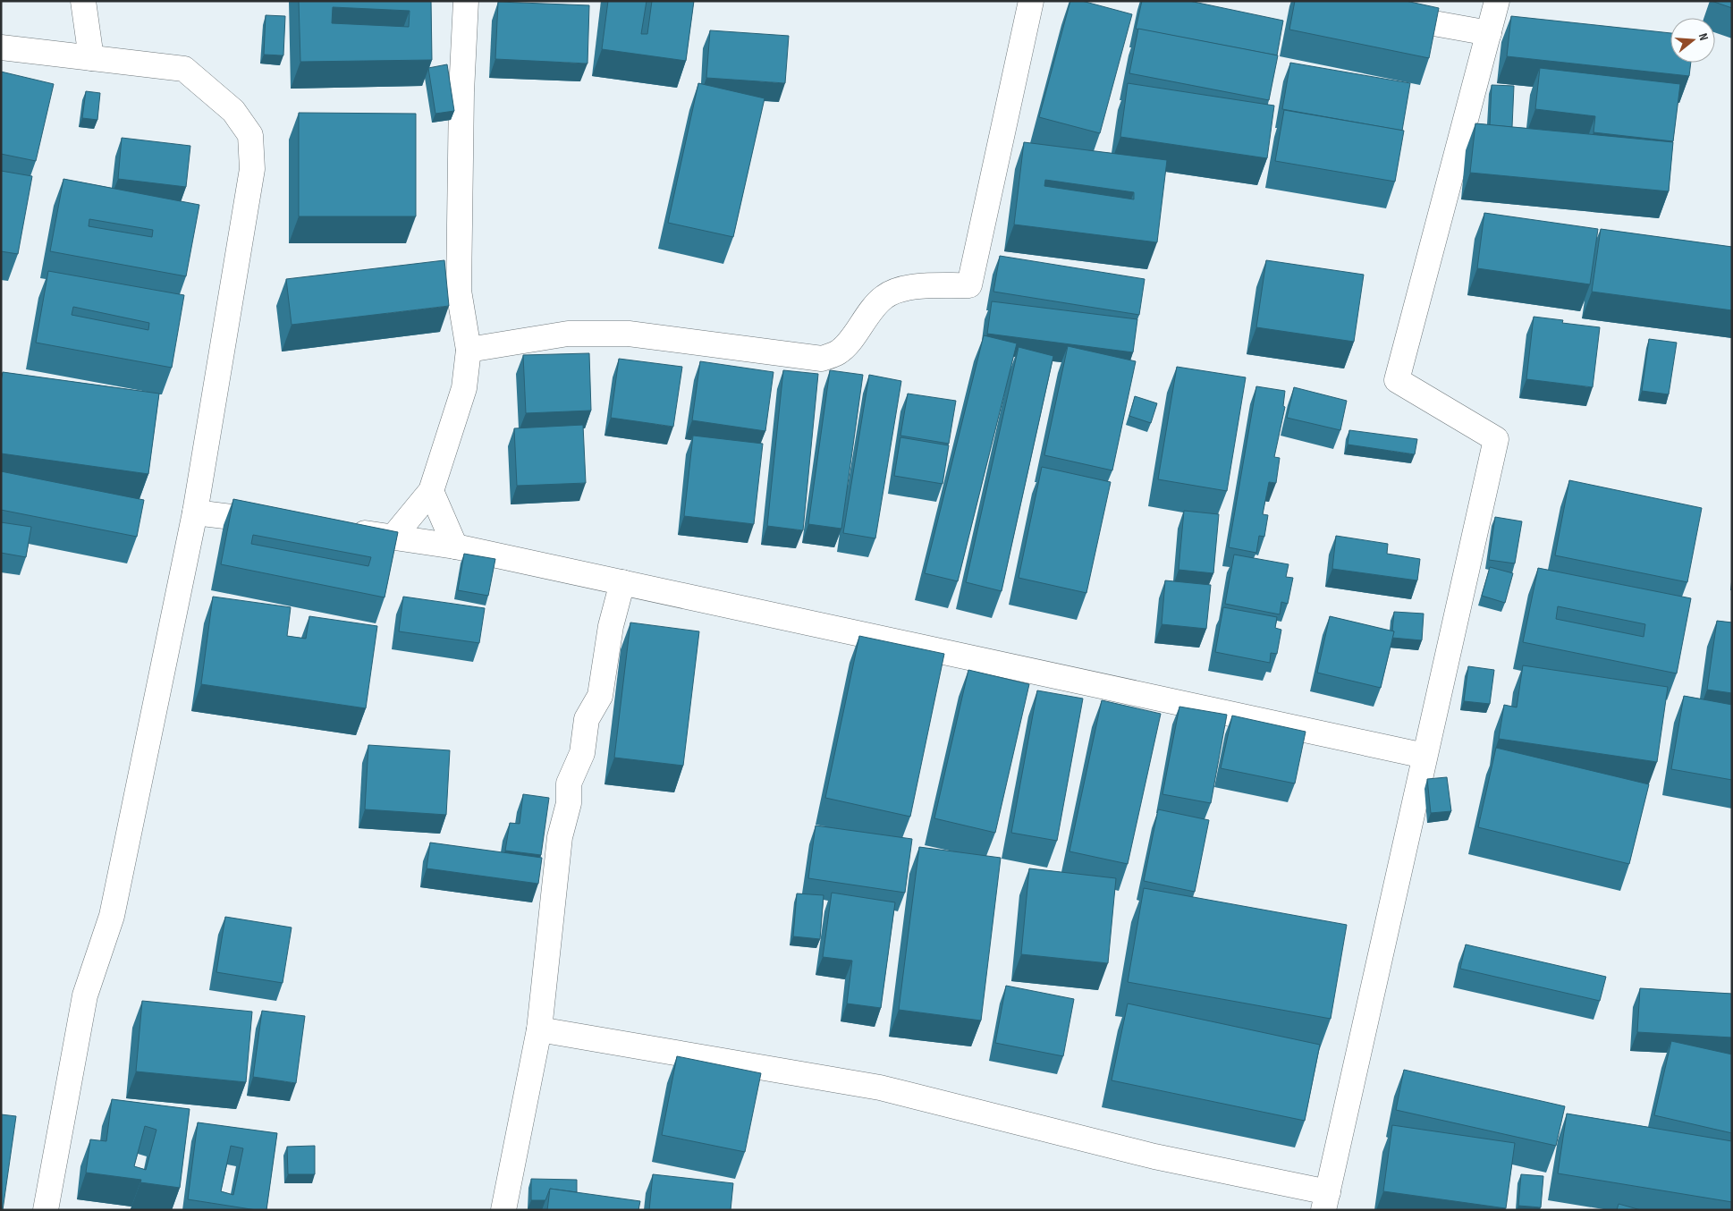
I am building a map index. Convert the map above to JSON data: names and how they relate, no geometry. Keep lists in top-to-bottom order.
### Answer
{
  "north": "right"
}
